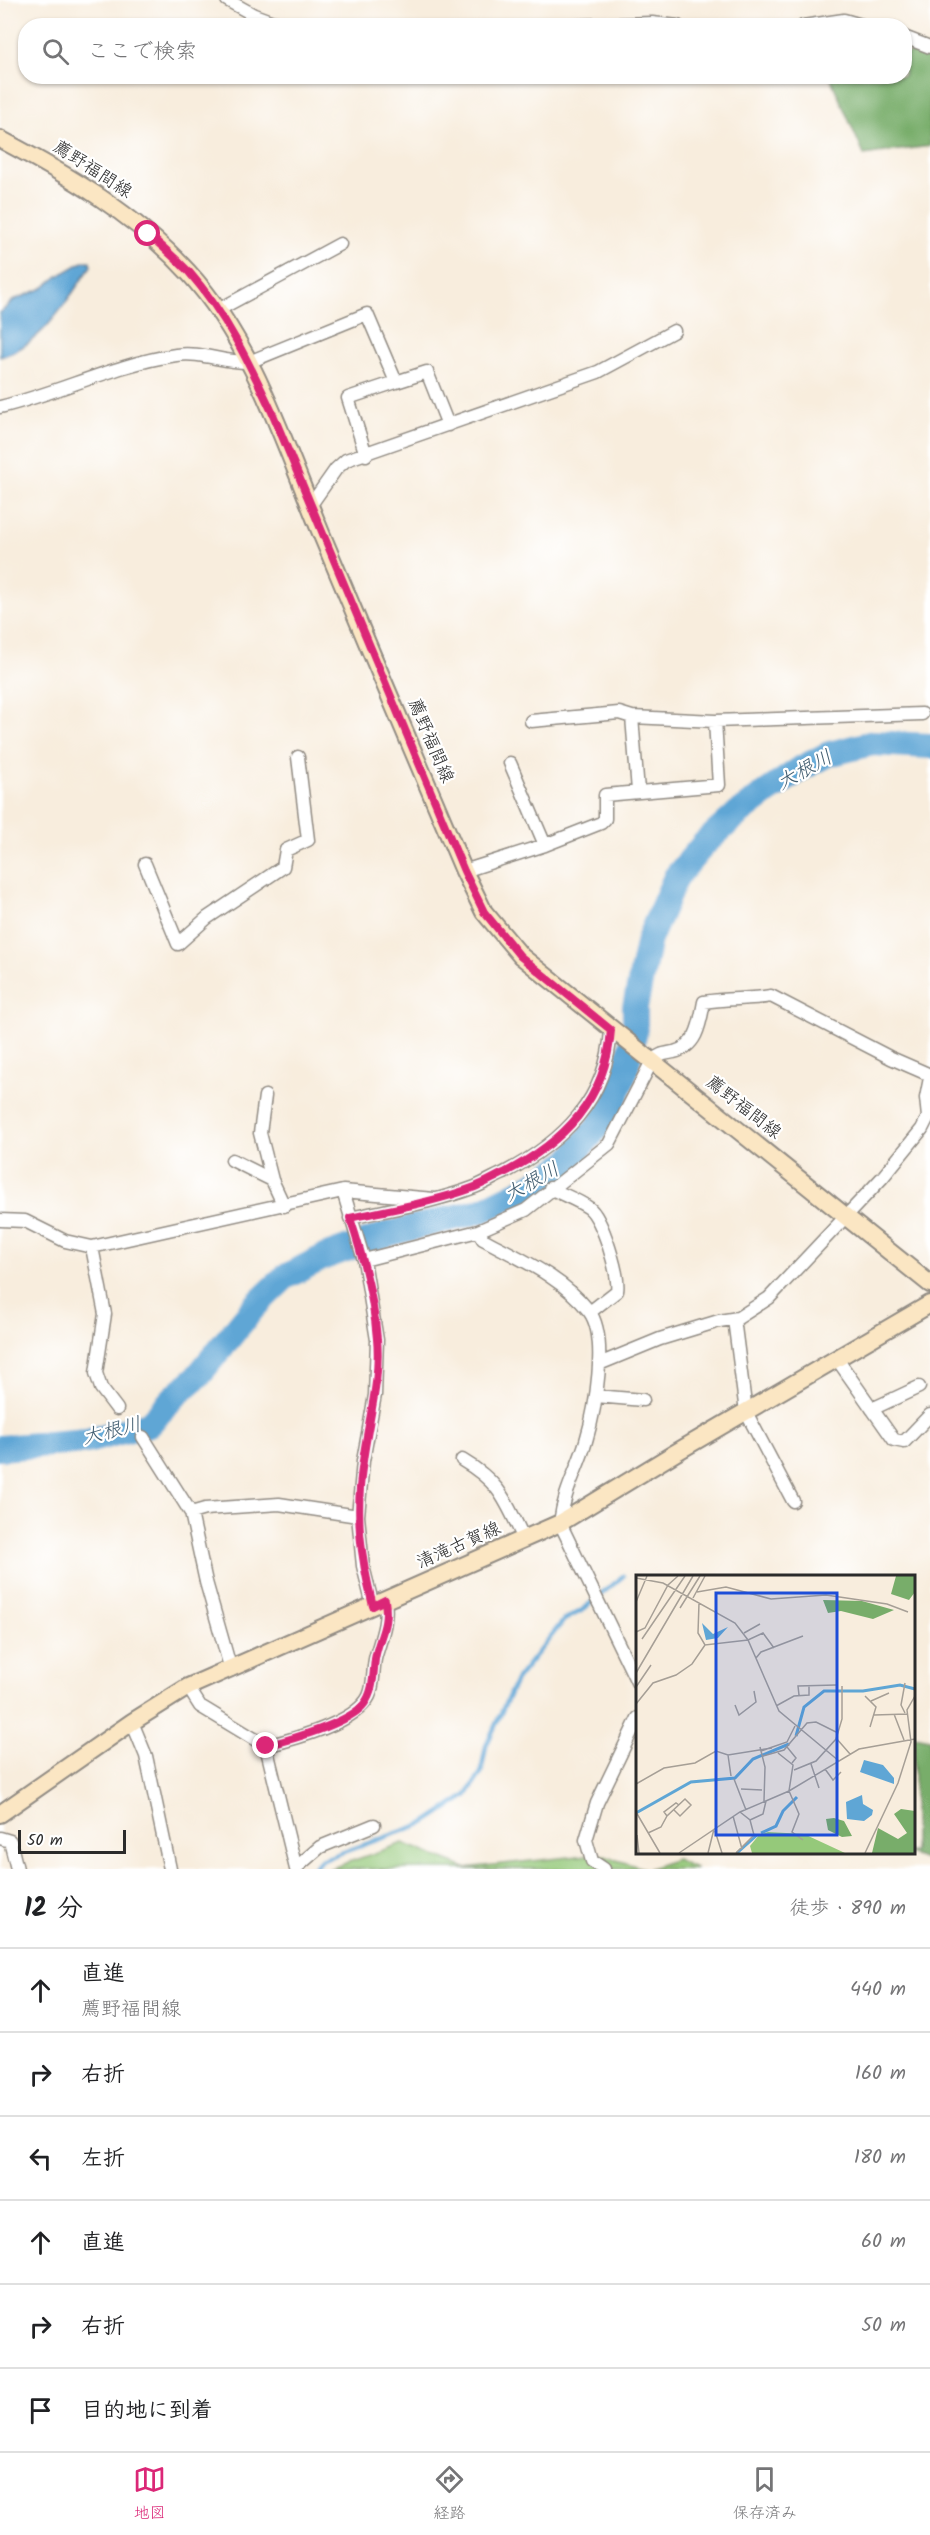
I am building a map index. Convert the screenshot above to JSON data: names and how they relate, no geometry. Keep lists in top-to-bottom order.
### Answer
{
  "streets": {
    "main road": ["薦野福間線", "清滝古賀線"]
  },
  "water": ["大根川"],
  "scale_bar": "50 m",
  "page": {
    "search": "ここで検索",
    "scale": "50 m",
    "heading": ["12 分", "徒歩 · 890 m"],
    "list": [
      ["直進", "薦野福間線", "440 m"],
      ["右折", "160 m"],
      ["左折", "180 m"],
      ["直進", "60 m"],
      ["右折", "50 m"],
      "目的地に到着"
    ],
    "nav": ["地図", "経路", "保存済み"]
  }
}
